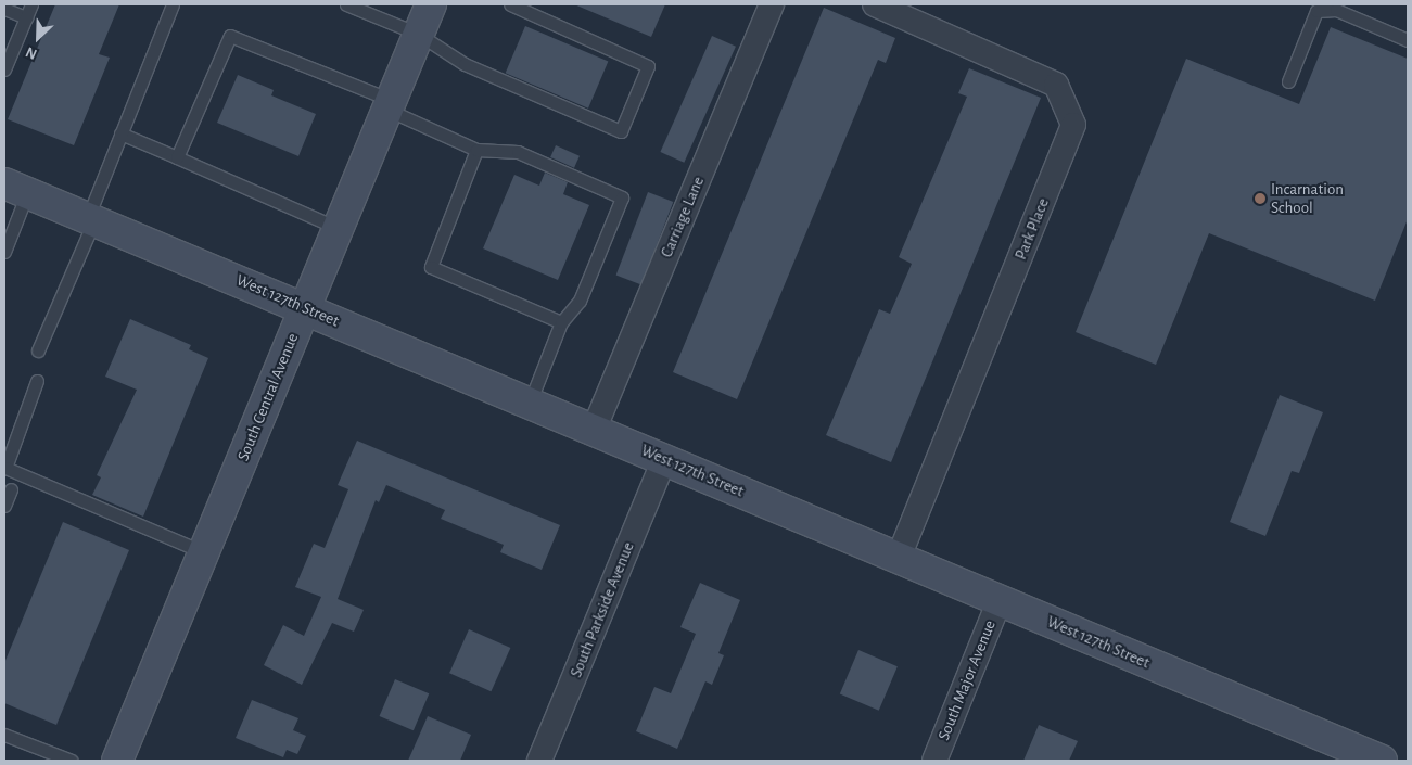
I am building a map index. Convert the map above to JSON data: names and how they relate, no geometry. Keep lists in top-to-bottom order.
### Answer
{
  "streets": {
    "main road": ["West 127th Street", "South Central Avenue"],
    "street": [
      "Carriage Lane",
      "Park Place",
      "South Parkside Avenue",
      "South Major Avenue"
    ]
  },
  "crossings": [
    ["Carriage Lane", "West 127th Street"],
    ["Park Place", "West 127th Street"],
    ["West 127th Street", "South Central Avenue"],
    ["West 127th Street", "South Parkside Avenue"],
    ["West 127th Street", "South Major Avenue"]
  ],
  "places": ["Incarnation School"],
  "north": "bottom left"
}
